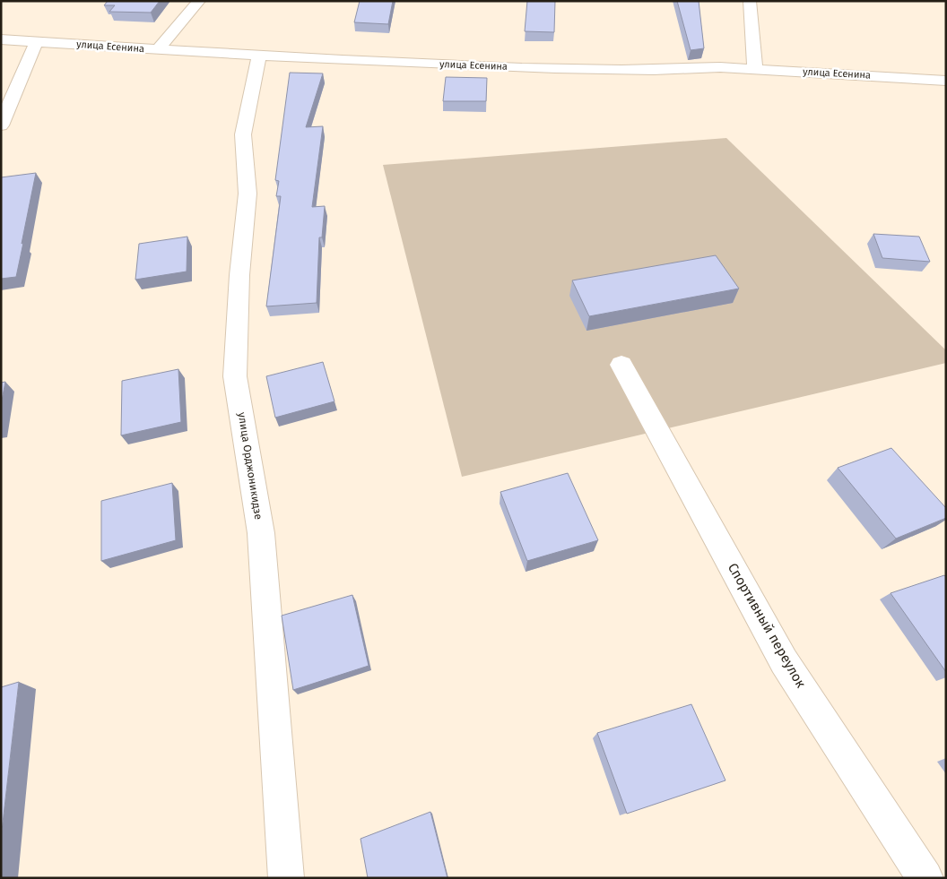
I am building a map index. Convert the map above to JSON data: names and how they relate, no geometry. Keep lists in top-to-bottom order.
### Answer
{
  "streets": {
    "street": ["улица Есенина", "улица Орджоникидзе", "Спортивный переулок"]
  },
  "crossings": [
    ["улица Есенина", "улица Орджоникидзе"]
  ]
}
